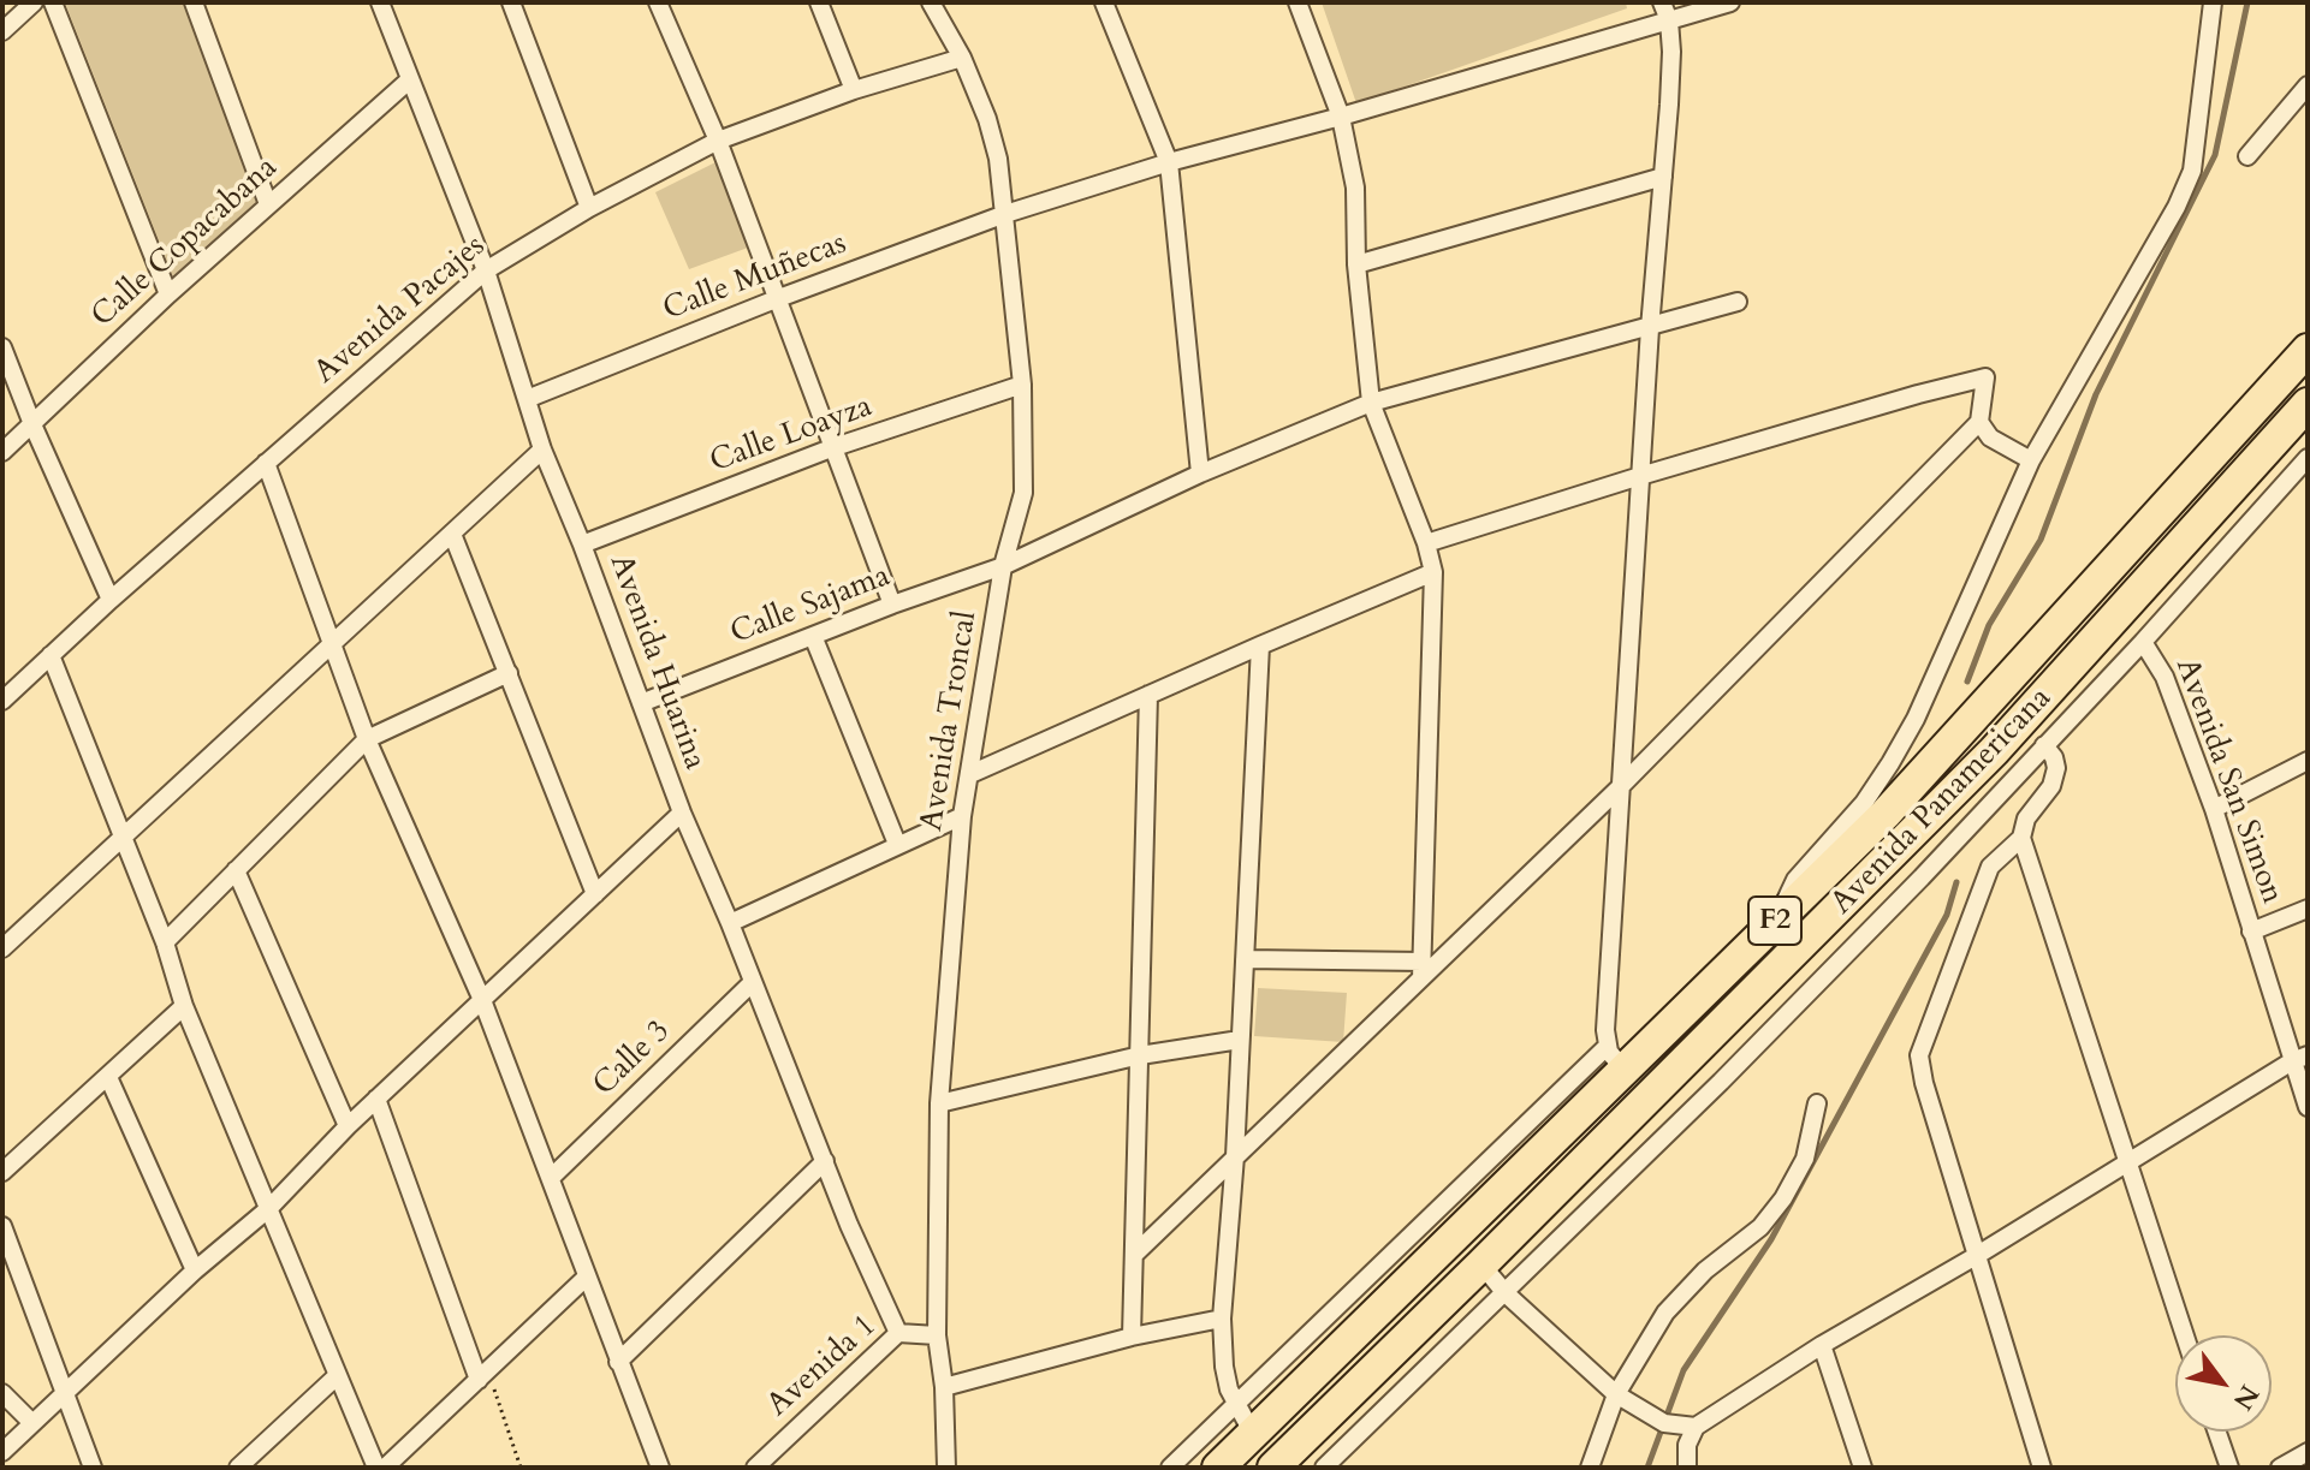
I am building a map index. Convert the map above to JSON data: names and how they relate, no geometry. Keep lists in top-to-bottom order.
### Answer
{
  "streets": {
    "highway": ["Avenida Panamericana", "F2"],
    "street": [
      "Calle Copacabana",
      "Calle Muñecas",
      "Avenida Pacajes",
      "Calle Loayza",
      "Calle Sajama",
      "Avenida Huarina",
      "Avenida Troncal",
      "Avenida San Simon",
      "Calle 3",
      "Avenida 1"
    ]
  },
  "crossings": [
    ["Calle Copacabana", "Avenida Huarina"],
    ["Calle Muñecas", "Avenida Huarina"],
    ["Calle Muñecas", "Avenida Troncal"],
    ["Avenida Pacajes", "Avenida Huarina"],
    ["Avenida Pacajes", "Avenida Troncal"],
    ["Calle Loayza", "Avenida Huarina"],
    ["Calle Loayza", "Avenida Troncal"],
    ["Calle Sajama", "Avenida Huarina"],
    ["Calle Sajama", "Avenida Troncal"],
    ["Avenida Huarina", "Calle 3"],
    ["Avenida Huarina", "Avenida 1"],
    ["Avenida Troncal", "Avenida 1"],
    ["Avenida San Simon", "Avenida Panamericana"]
  ],
  "north": "bottom right"
}
